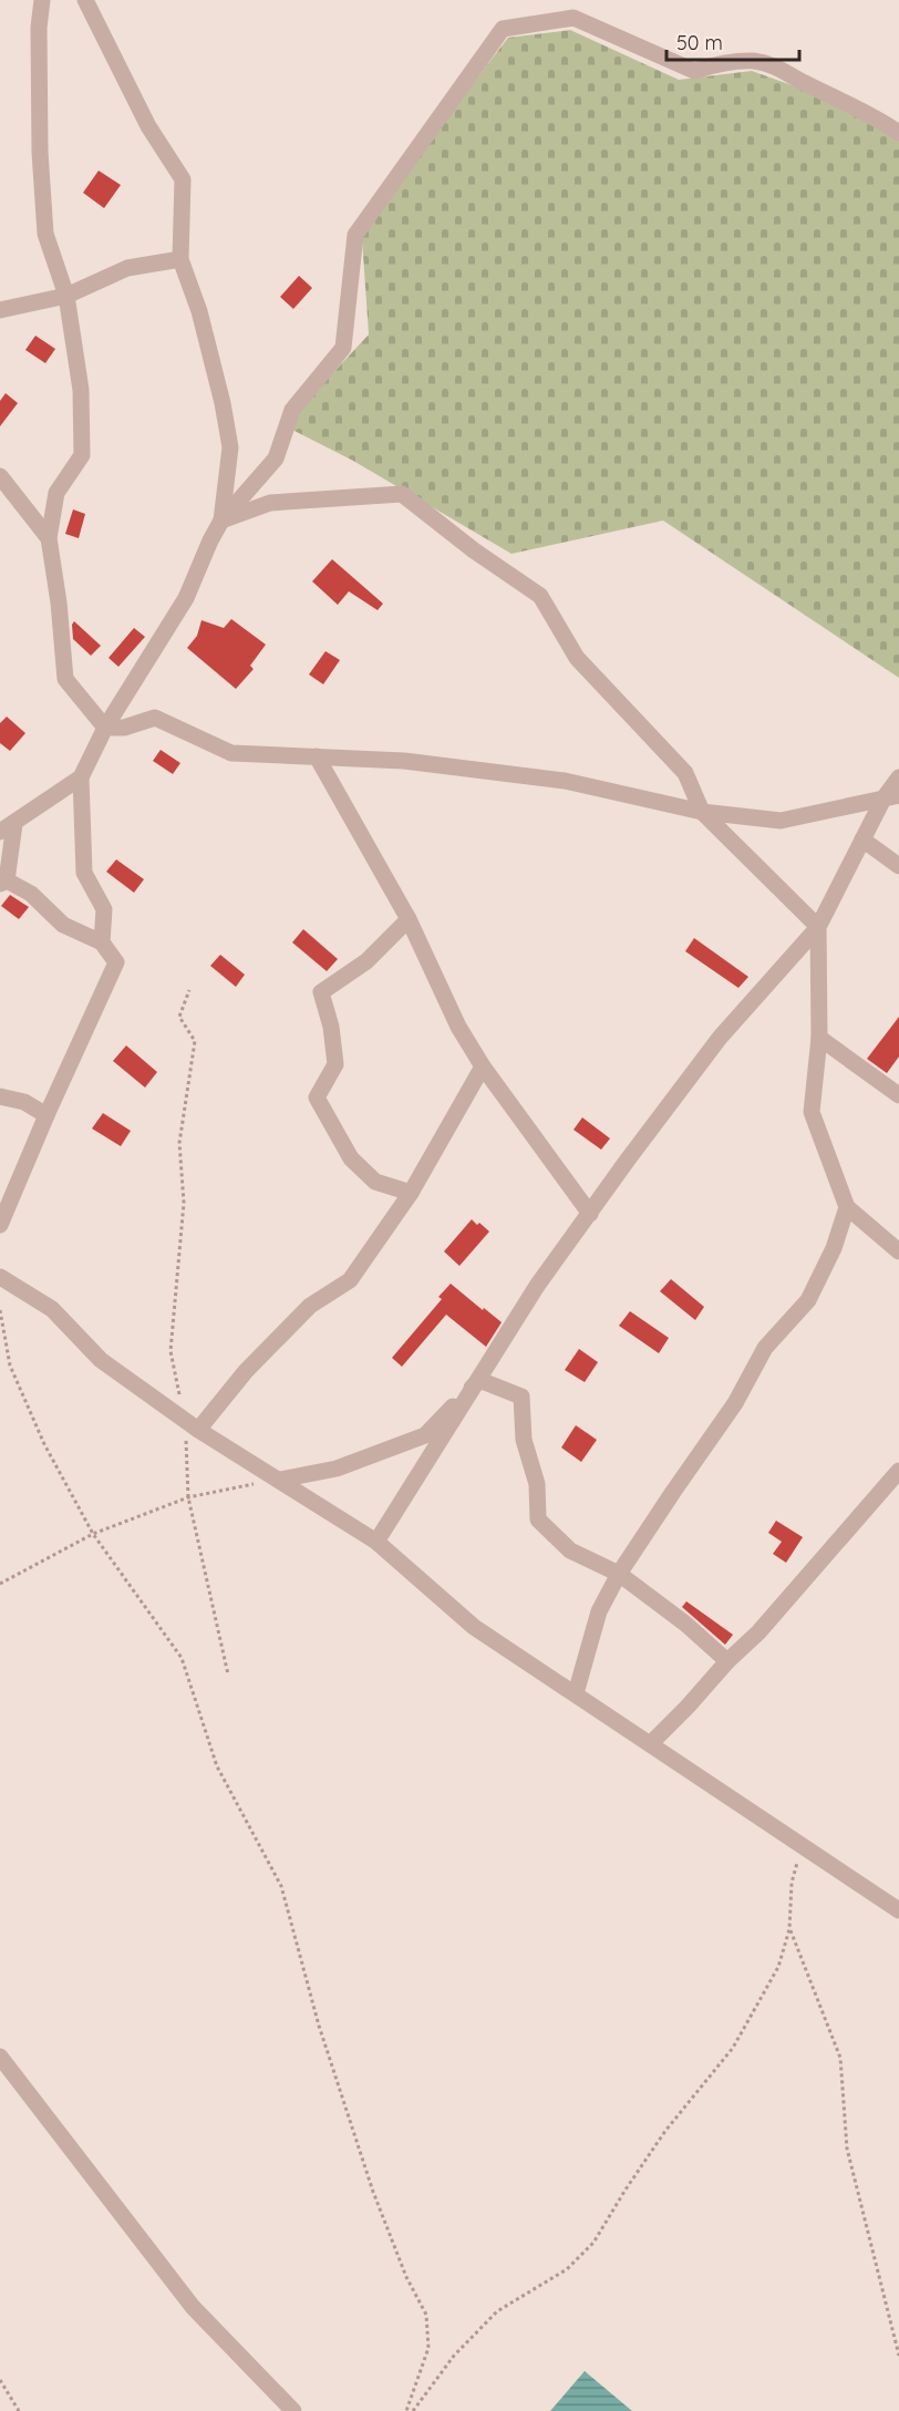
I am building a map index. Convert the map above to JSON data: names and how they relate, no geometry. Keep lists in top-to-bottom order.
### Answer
{
  "scale_bar": "50 m"
}
